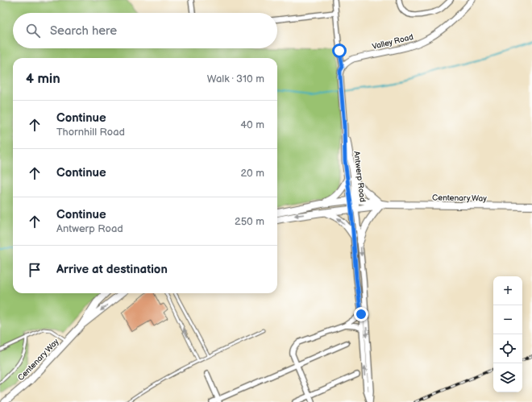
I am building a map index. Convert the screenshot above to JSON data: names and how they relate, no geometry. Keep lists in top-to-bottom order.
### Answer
{
  "streets": {
    "main road": ["Centenary Way"],
    "street": ["Valley Road", "Antwerp Road"]
  },
  "crossings": [
    ["Valley Road", "Antwerp Road"],
    ["Antwerp Road", "Centenary Way"]
  ],
  "page": {
    "search": "Search here",
    "heading": ["4 min", "Walk · 310 m"],
    "list": [
      ["Continue", "Thornhill Road", "40 m"],
      ["Continue", "20 m"],
      ["Continue", "Antwerp Road", "250 m"],
      "Arrive at destination"
    ],
    "map_buttons": ["+", "−"]
  }
}
